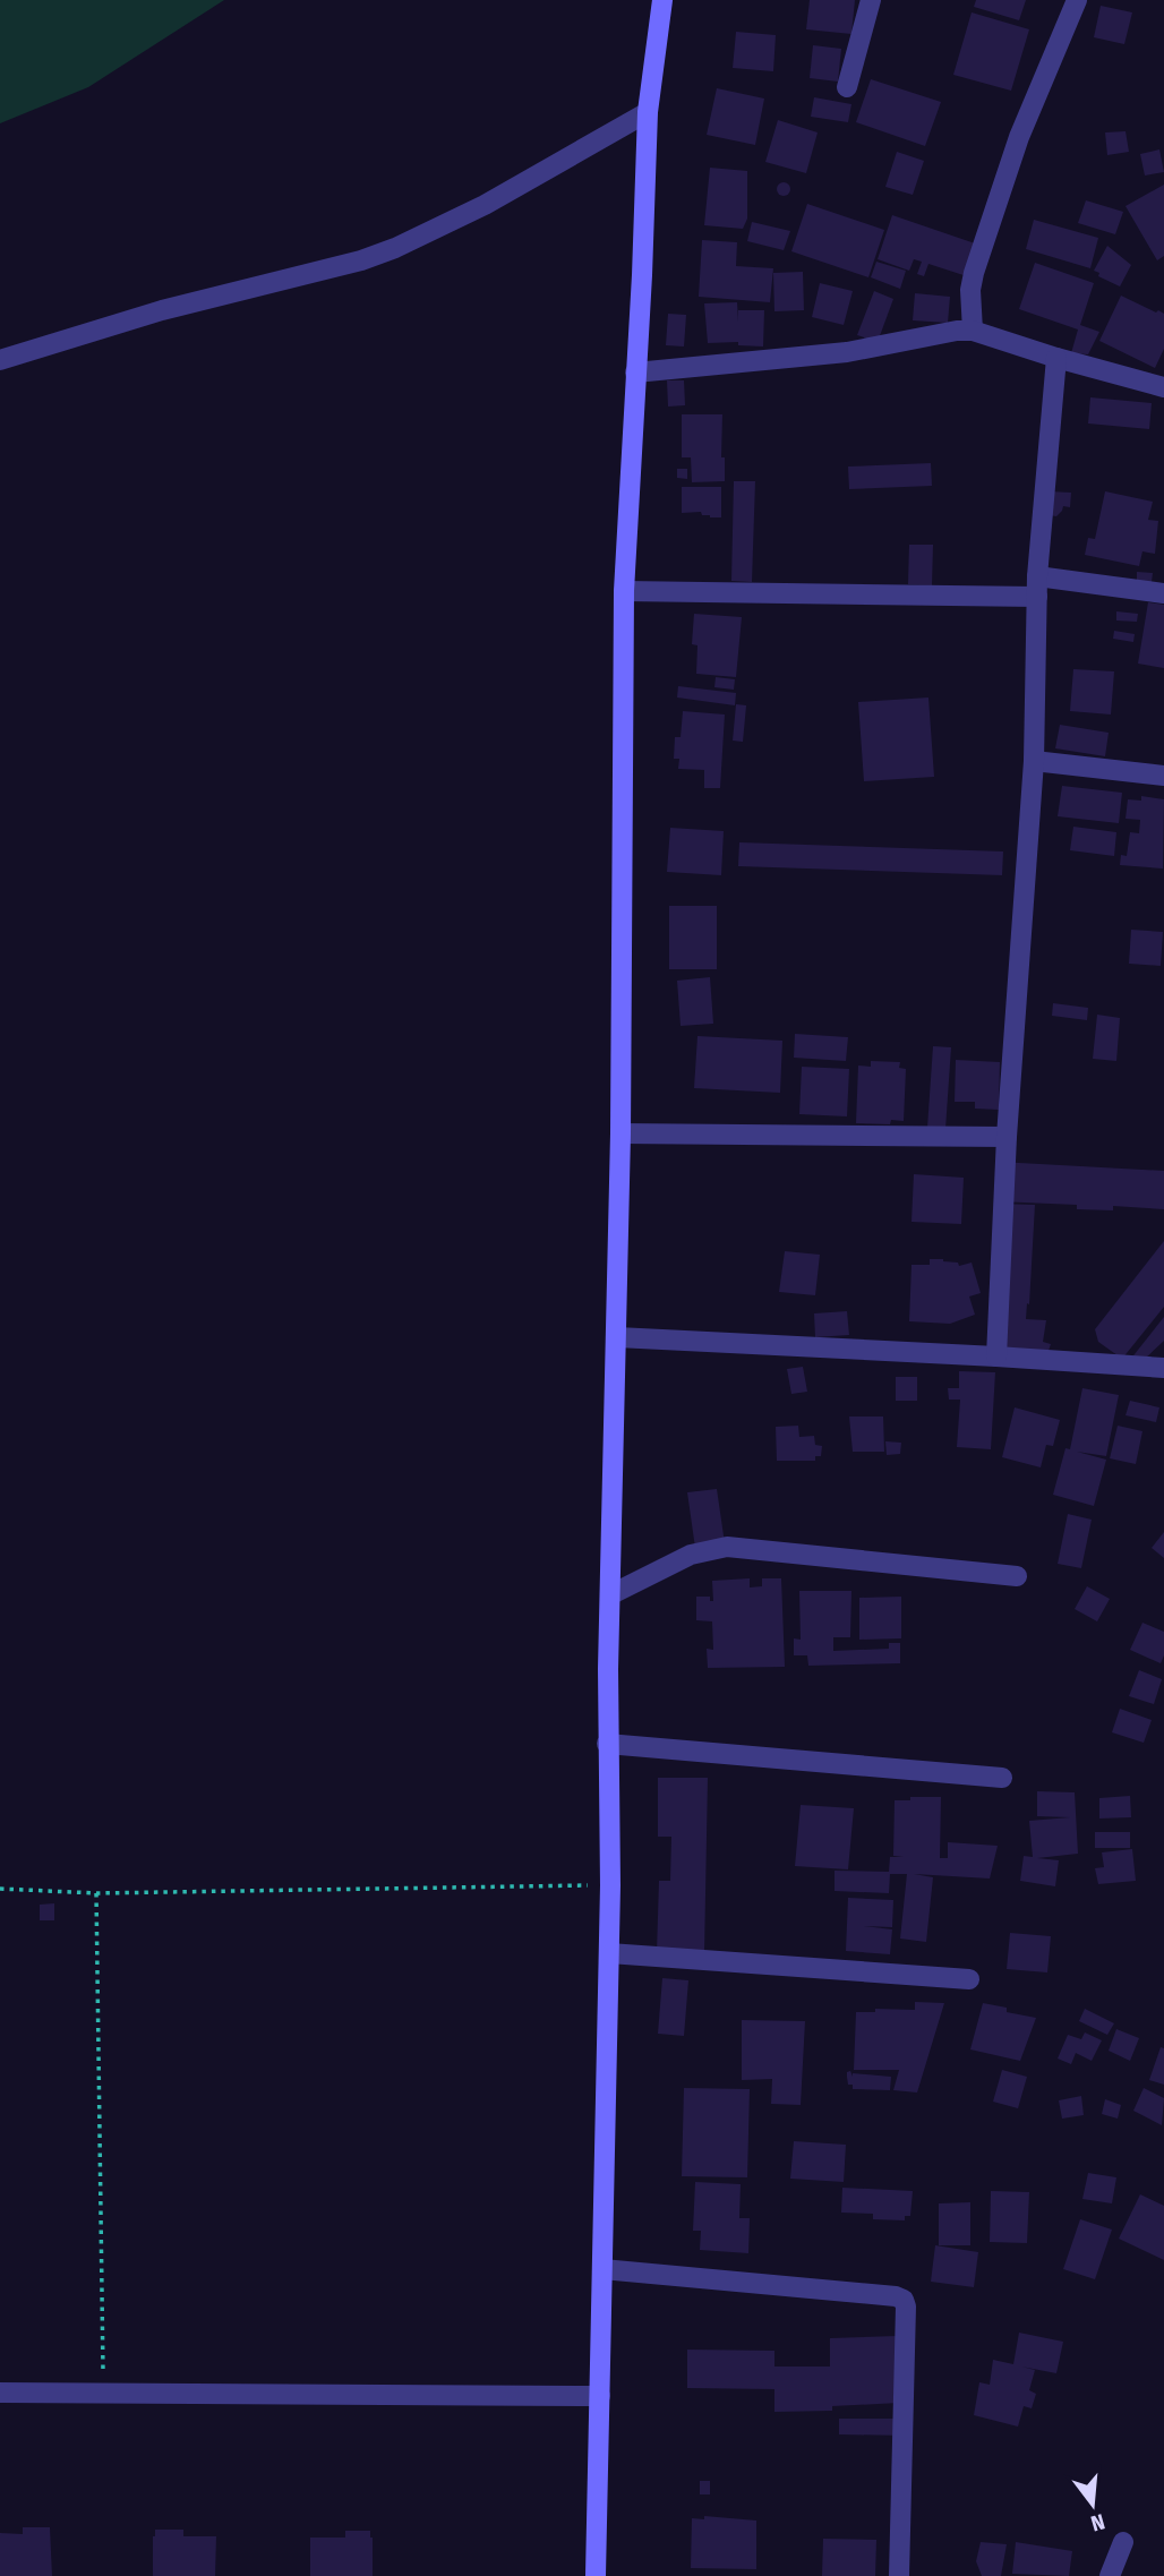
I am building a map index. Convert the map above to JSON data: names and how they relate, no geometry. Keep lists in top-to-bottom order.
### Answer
{
  "north": "bottom"
}
